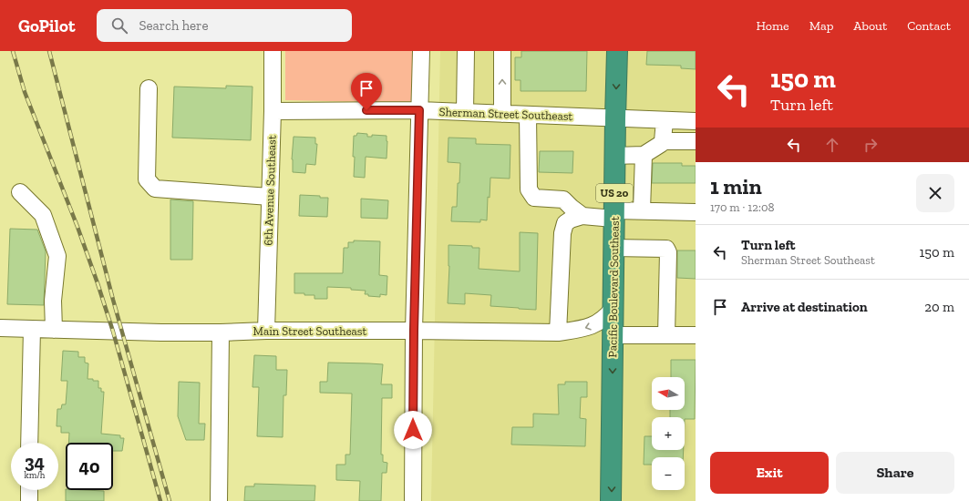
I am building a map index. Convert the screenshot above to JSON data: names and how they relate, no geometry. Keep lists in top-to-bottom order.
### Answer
{
  "streets": {
    "highway": ["US 20", "Pacific Boulevard Southeast"],
    "street": ["Sherman Street Southeast", "6th Avenue Southeast", "Main Street Southeast"]
  },
  "crossings": [
    ["Sherman Street Southeast", "6th Avenue Southeast"],
    ["Sherman Street Southeast", "Pacific Boulevard Southeast"],
    ["6th Avenue Southeast", "Main Street Southeast"],
    ["Pacific Boulevard Southeast", "Main Street Southeast"]
  ],
  "one_way": ["Pacific Boulevard Southeast"],
  "north": "left",
  "page": {
    "header": "GoPilot",
    "search": "Search here",
    "nav": [
      "Home",
      "Map",
      "About",
      "Contact"
    ],
    "turn": ["150 m", "Turn left"],
    "heading": ["1 min", "170 m · 12:08"],
    "list": [
      {
        "name": "Turn left",
        "note": "Sherman Street Southeast",
        "value": "150 m"
      },
      {
        "name": "Arrive at destination",
        "value": "20 m"
      }
    ],
    "map_buttons": ["+", "−"],
    "speed": "34 km/h",
    "limit": "40",
    "buttons": ["Exit", "Share"]
  }
}
